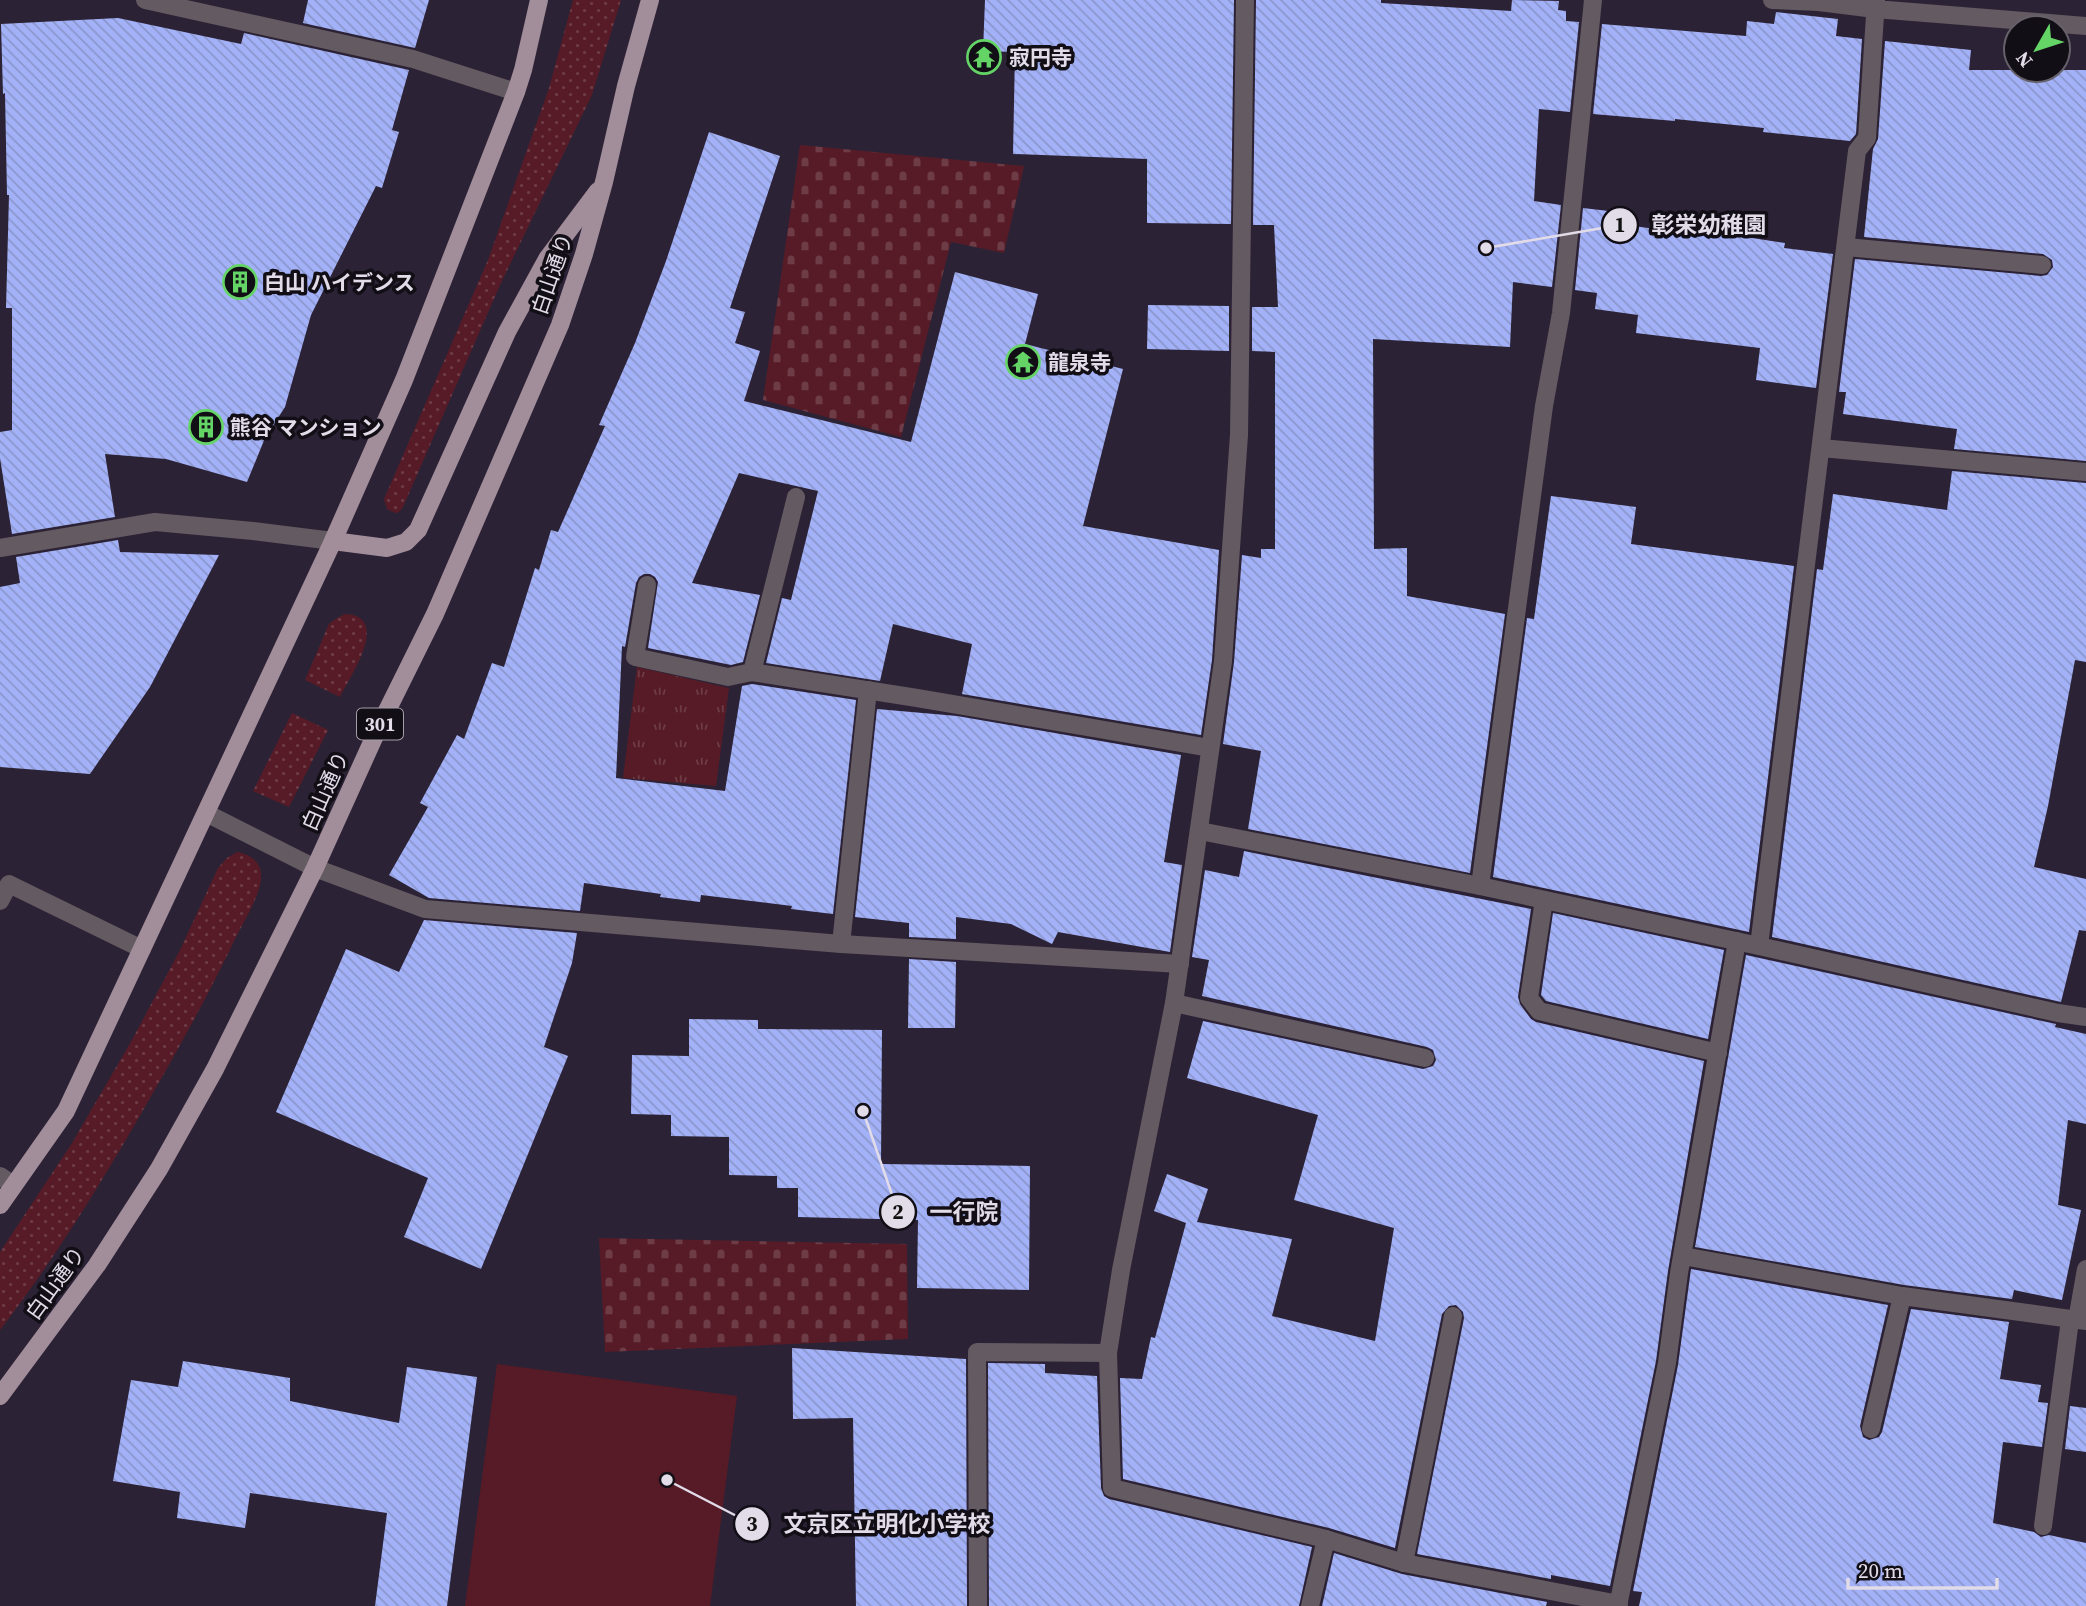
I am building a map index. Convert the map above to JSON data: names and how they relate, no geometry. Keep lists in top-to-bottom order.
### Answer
{
  "streets": {
    "main road": ["白山通り", "301"]
  },
  "places": {
    "temple": ["寂円寺", "龍泉寺"],
    "other": ["彰栄幼稚園", "一行院", "文京区立明化小学校"],
    "building": ["白山 ハイデンス", "熊谷 マンション"]
  },
  "scale_bar": "20 m",
  "north": "bottom left"
}
